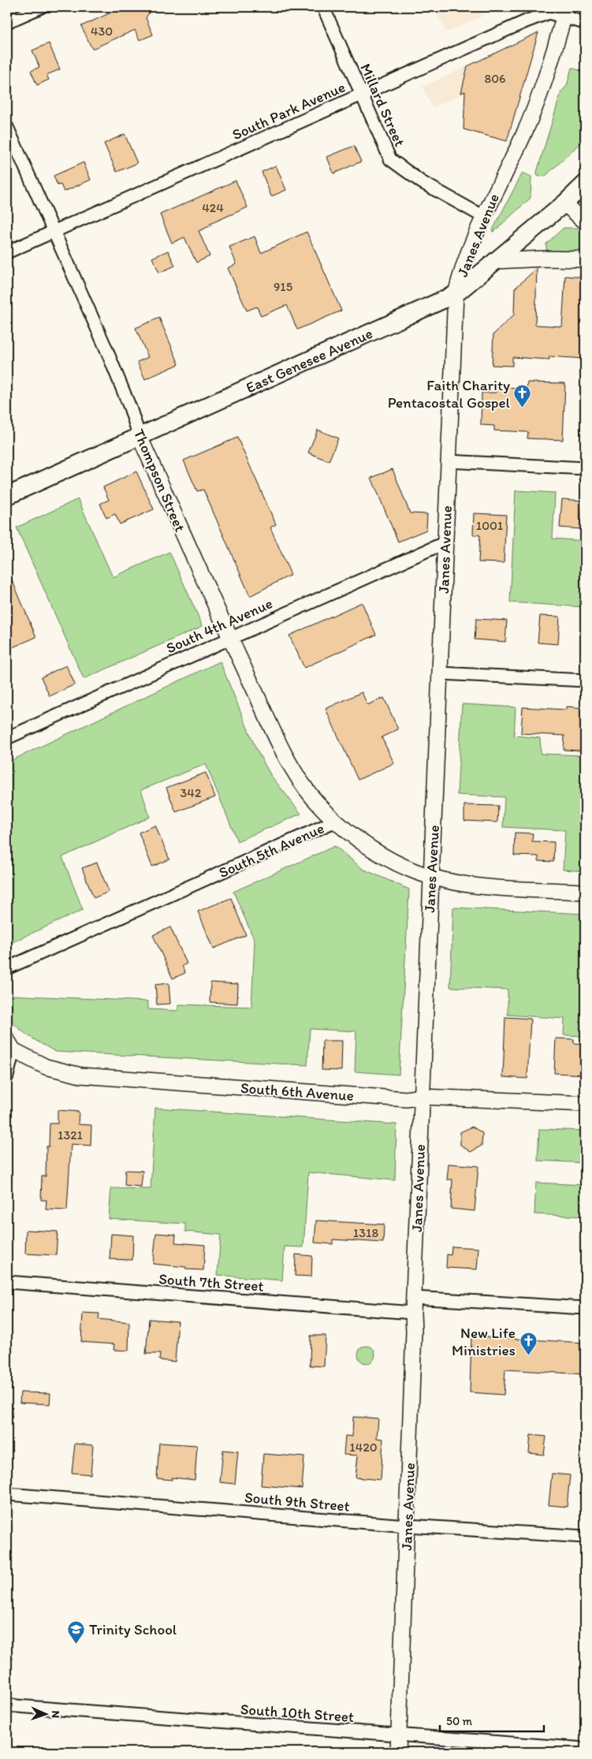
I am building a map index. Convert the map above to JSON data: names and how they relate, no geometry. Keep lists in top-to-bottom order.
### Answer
{
  "streets": {
    "main road": ["East Genesee Avenue"],
    "street": [
      "Millard Street",
      "South Park Avenue",
      "Janes Avenue",
      "Thompson Street",
      "South 4th Avenue",
      "South 5th Avenue",
      "South 6th Avenue",
      "South 7th Street",
      "South 9th Street",
      "South 10th Street"
    ]
  },
  "crossings": [
    ["Millard Street", "South Park Avenue"],
    ["Millard Street", "Janes Avenue"],
    ["South Park Avenue", "Janes Avenue"],
    ["South Park Avenue", "Thompson Street"],
    ["Janes Avenue", "East Genesee Avenue"],
    ["Janes Avenue", "South 4th Avenue"],
    ["Janes Avenue", "South 5th Avenue"],
    ["Janes Avenue", "South 6th Avenue"],
    ["Janes Avenue", "South 7th Street"],
    ["Janes Avenue", "South 9th Street"],
    ["Janes Avenue", "South 10th Street"],
    ["East Genesee Avenue", "Thompson Street"],
    ["Thompson Street", "South 4th Avenue"],
    ["Thompson Street", "South 5th Avenue"]
  ],
  "places": {
    "church": ["Faith Charity Pentacostal Gospel", "New Life Ministries"],
    "school or university": ["Trinity School"]
  },
  "house_numbers": [
    "430",
    "806",
    "424",
    "915",
    "1001",
    "342",
    "1321",
    "1318",
    "1420"
  ],
  "scale_bar": "50 m",
  "north": "right"
}
